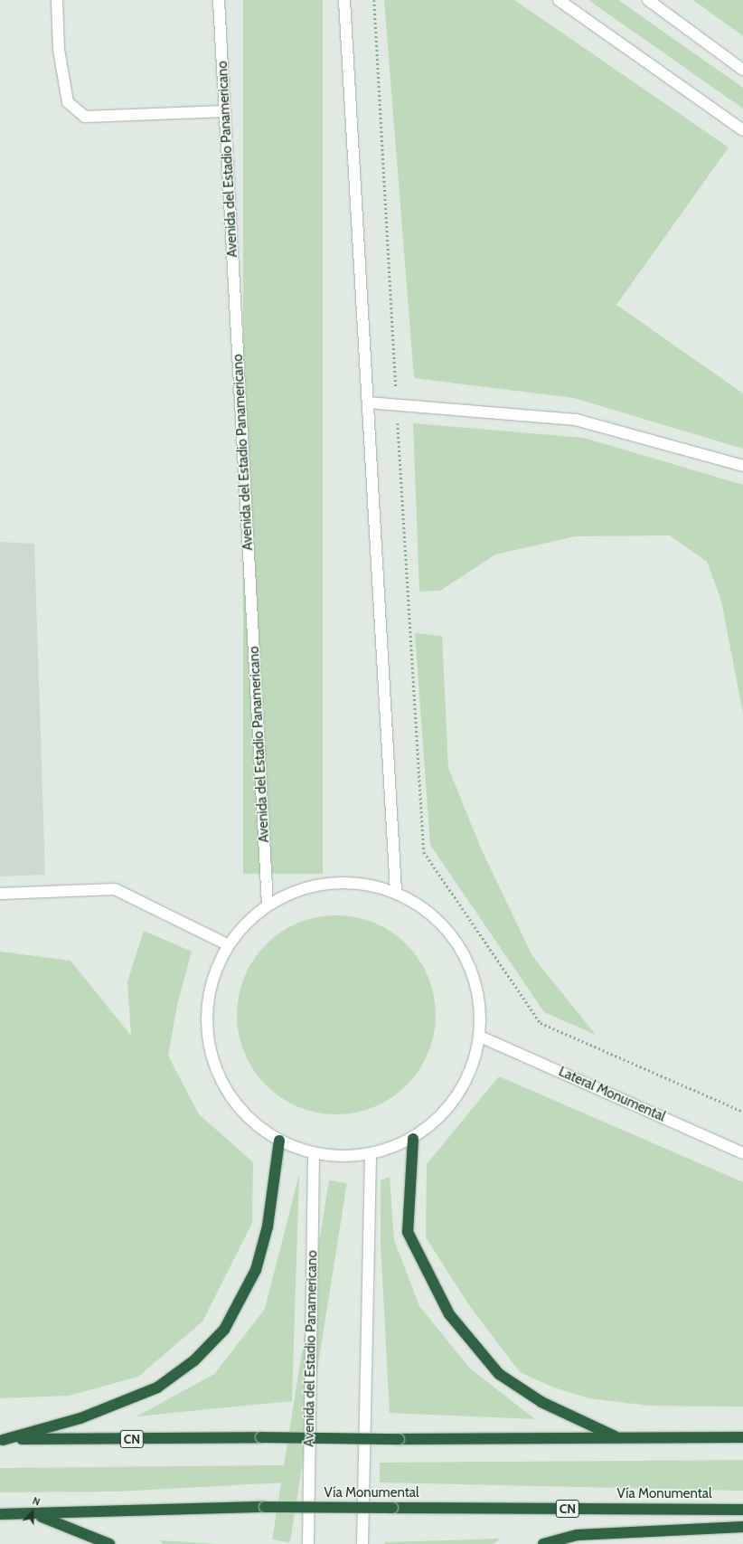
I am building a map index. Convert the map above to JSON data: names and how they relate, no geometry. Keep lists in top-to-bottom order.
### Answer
{
  "streets": {
    "highway": ["CN", "Vía Monumental"],
    "street": ["Avenida del Estadio Panamericano", "Lateral Monumental"]
  },
  "north": "top"
}
